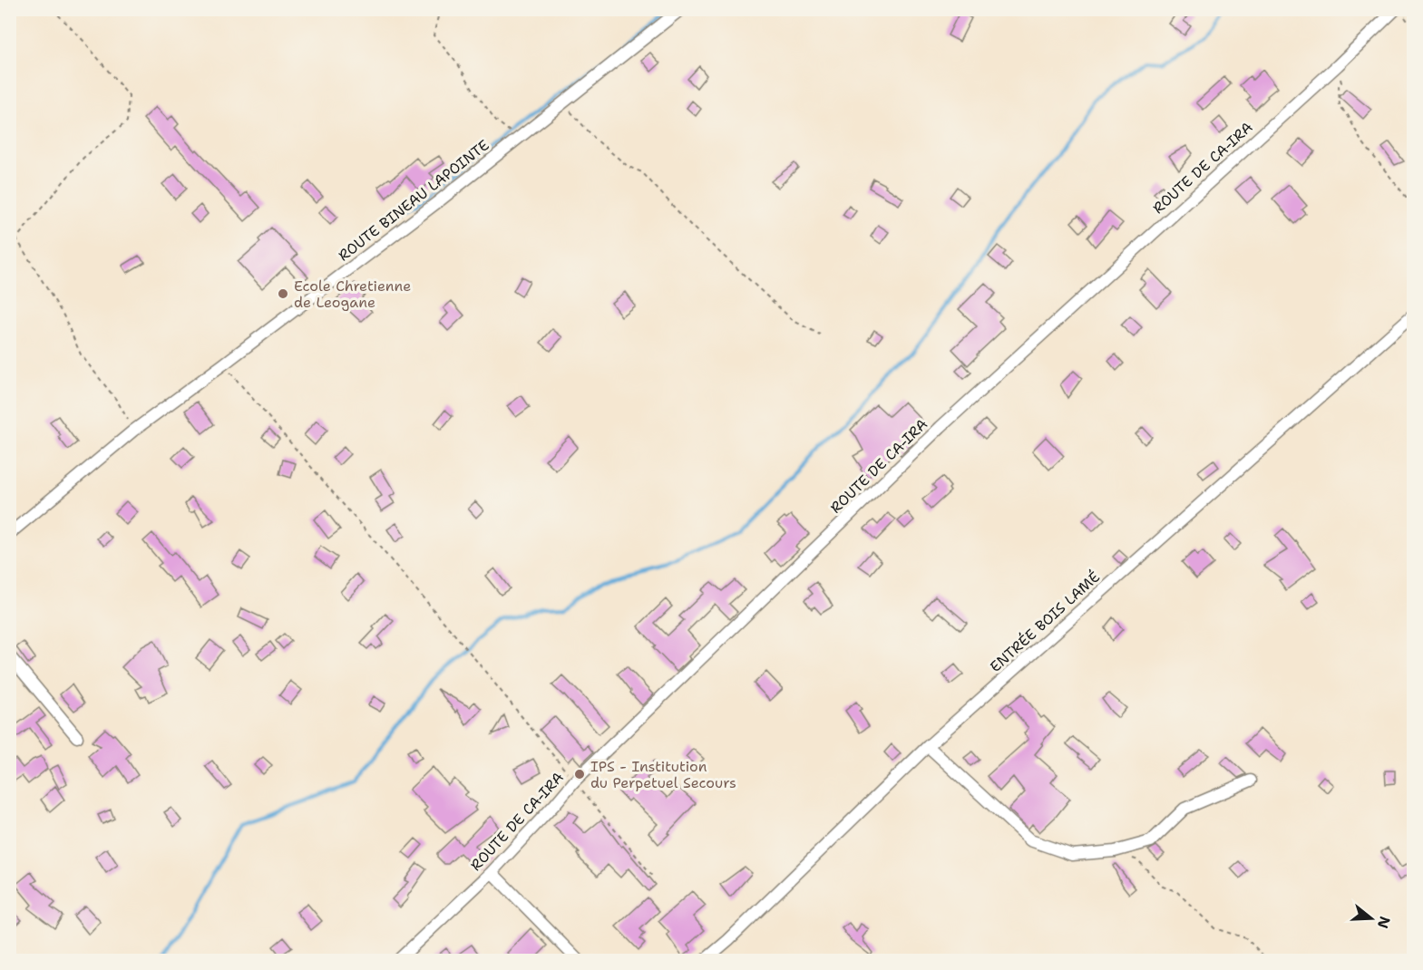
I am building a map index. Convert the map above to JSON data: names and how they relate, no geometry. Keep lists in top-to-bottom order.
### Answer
{
  "streets": {
    "street": ["ROUTE DE CA-IRA", "ROUTE BINEAU LAPOINTE", "ENTRÉE BOIS LAMÉ"]
  },
  "places": ["Ecole Chretienne de Leogane", "IPS - Institution du Perpetuel Secours"],
  "north": "right"
}
